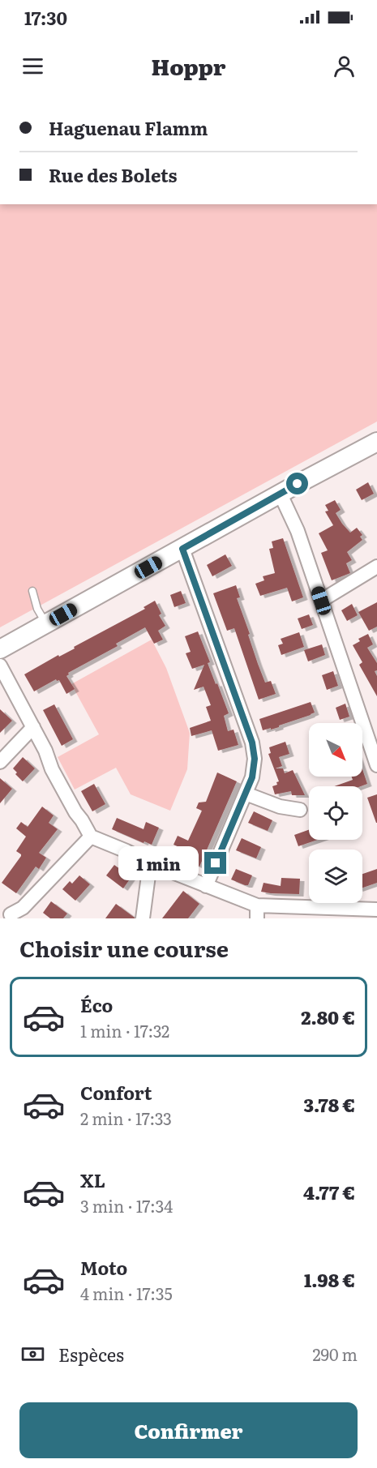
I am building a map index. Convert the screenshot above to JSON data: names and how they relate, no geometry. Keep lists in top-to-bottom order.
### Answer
{
  "north": "bottom right",
  "page": {
    "status": "17:30",
    "header": "Hoppr",
    "banner": ["Haguenau Flamm", "Rue des Bolets"],
    "bubble": "1 min",
    "heading": "Choisir une course",
    "list": [
      {
        "name": "Éco",
        "note": "1 min · 17:32",
        "value": "2.80 €"
      },
      {
        "name": "Confort",
        "note": "2 min · 17:33",
        "value": "3.78 €"
      },
      {
        "name": "XL",
        "note": "3 min · 17:34",
        "value": "4.77 €"
      },
      {
        "name": "Moto",
        "note": "4 min · 17:35",
        "value": "1.98 €"
      }
    ],
    "pay": ["Espèces", "290 m"],
    "buttons": "Confirmer"
  }
}
